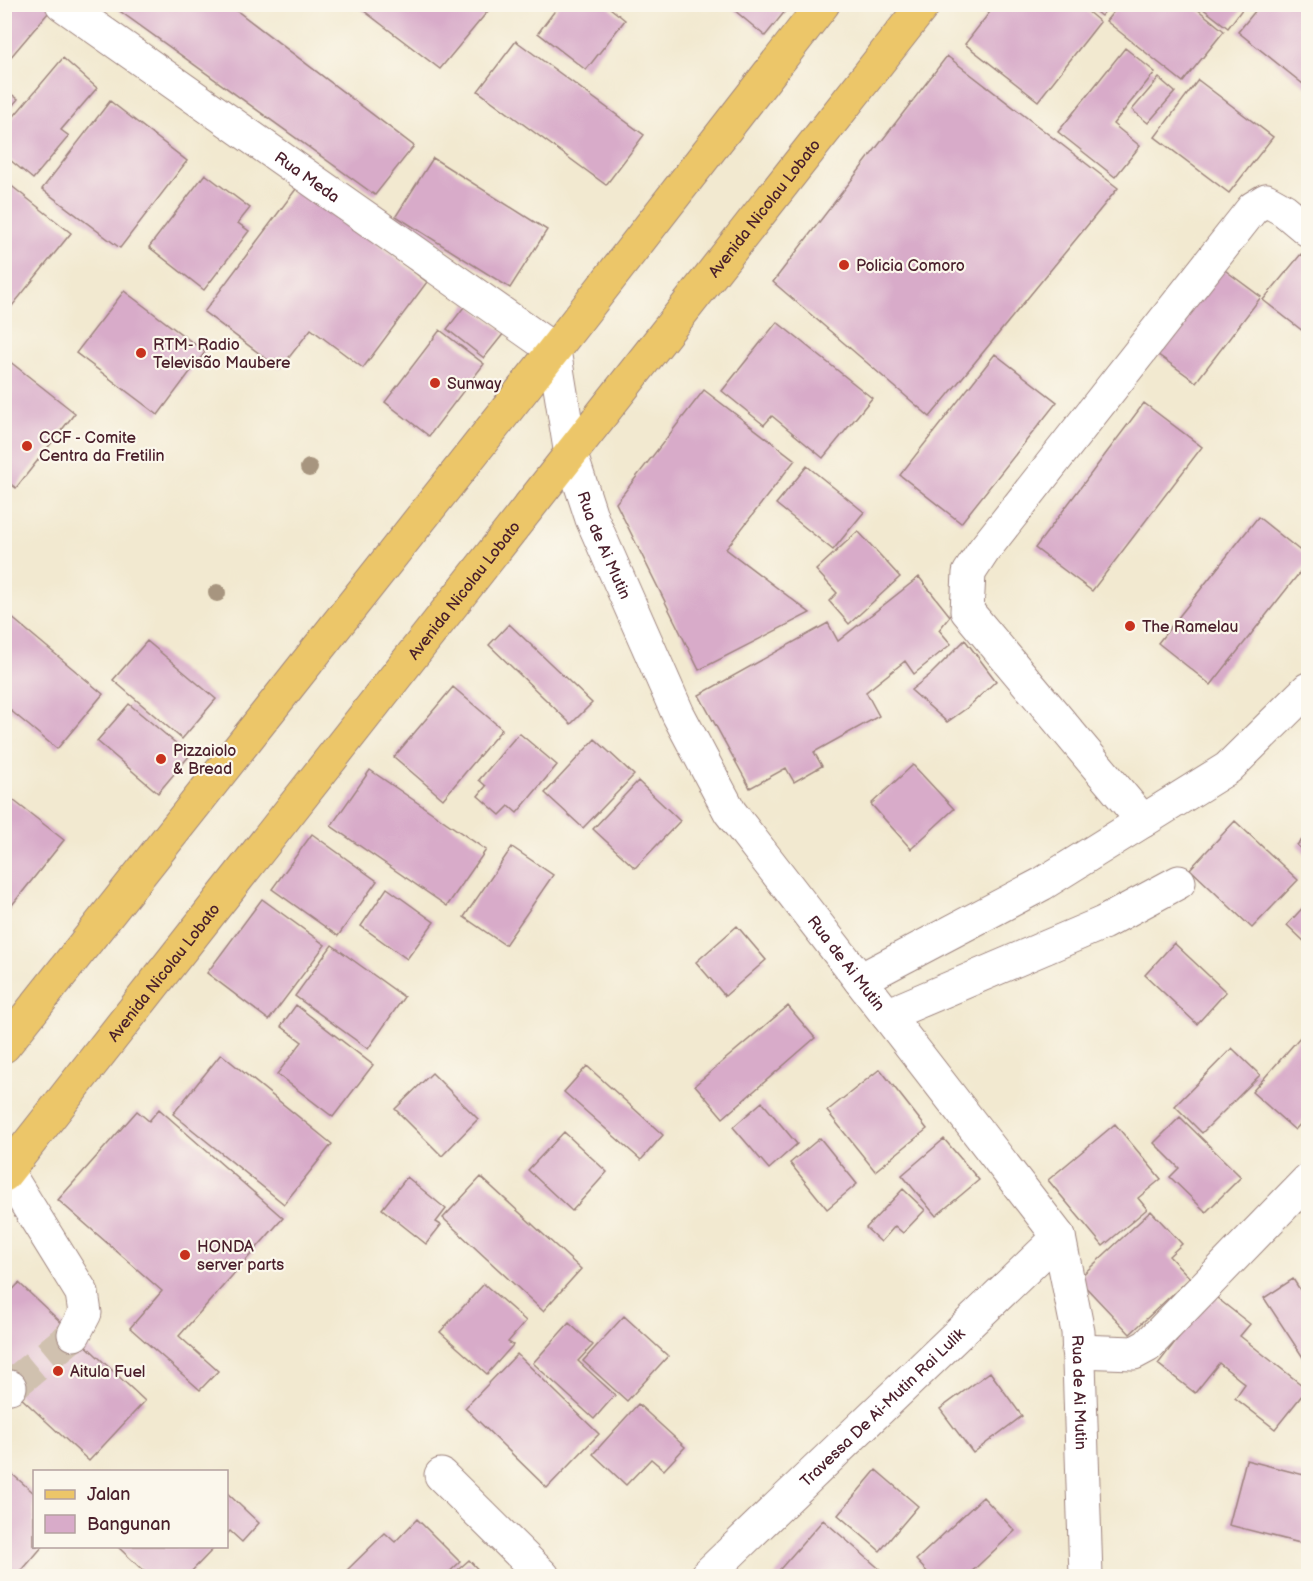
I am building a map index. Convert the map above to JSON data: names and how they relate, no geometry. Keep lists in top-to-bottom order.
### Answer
{
  "streets": {
    "main road": ["Avenida Nicolau Lobato"],
    "street": ["Rua Meda", "Rua de Ai Mutin", "Travessa De Ai-Mutin Rai Lulik"]
  },
  "crossings": [
    ["Rua Meda", "Rua de Ai Mutin"],
    ["Avenida Nicolau Lobato", "Rua de Ai Mutin"],
    ["Rua de Ai Mutin", "Travessa De Ai-Mutin Rai Lulik"]
  ],
  "places": [
    "Policia Comoro",
    "RTM- Radio Televisão Maubere",
    "Sunway",
    "CCF - Comite Centra da Fretilin",
    "The Ramelau",
    "Pizzaiolo & Bread",
    "HONDA server parts",
    "Aitula Fuel"
  ],
  "legend": ["Jalan", "Bangunan"]
}
